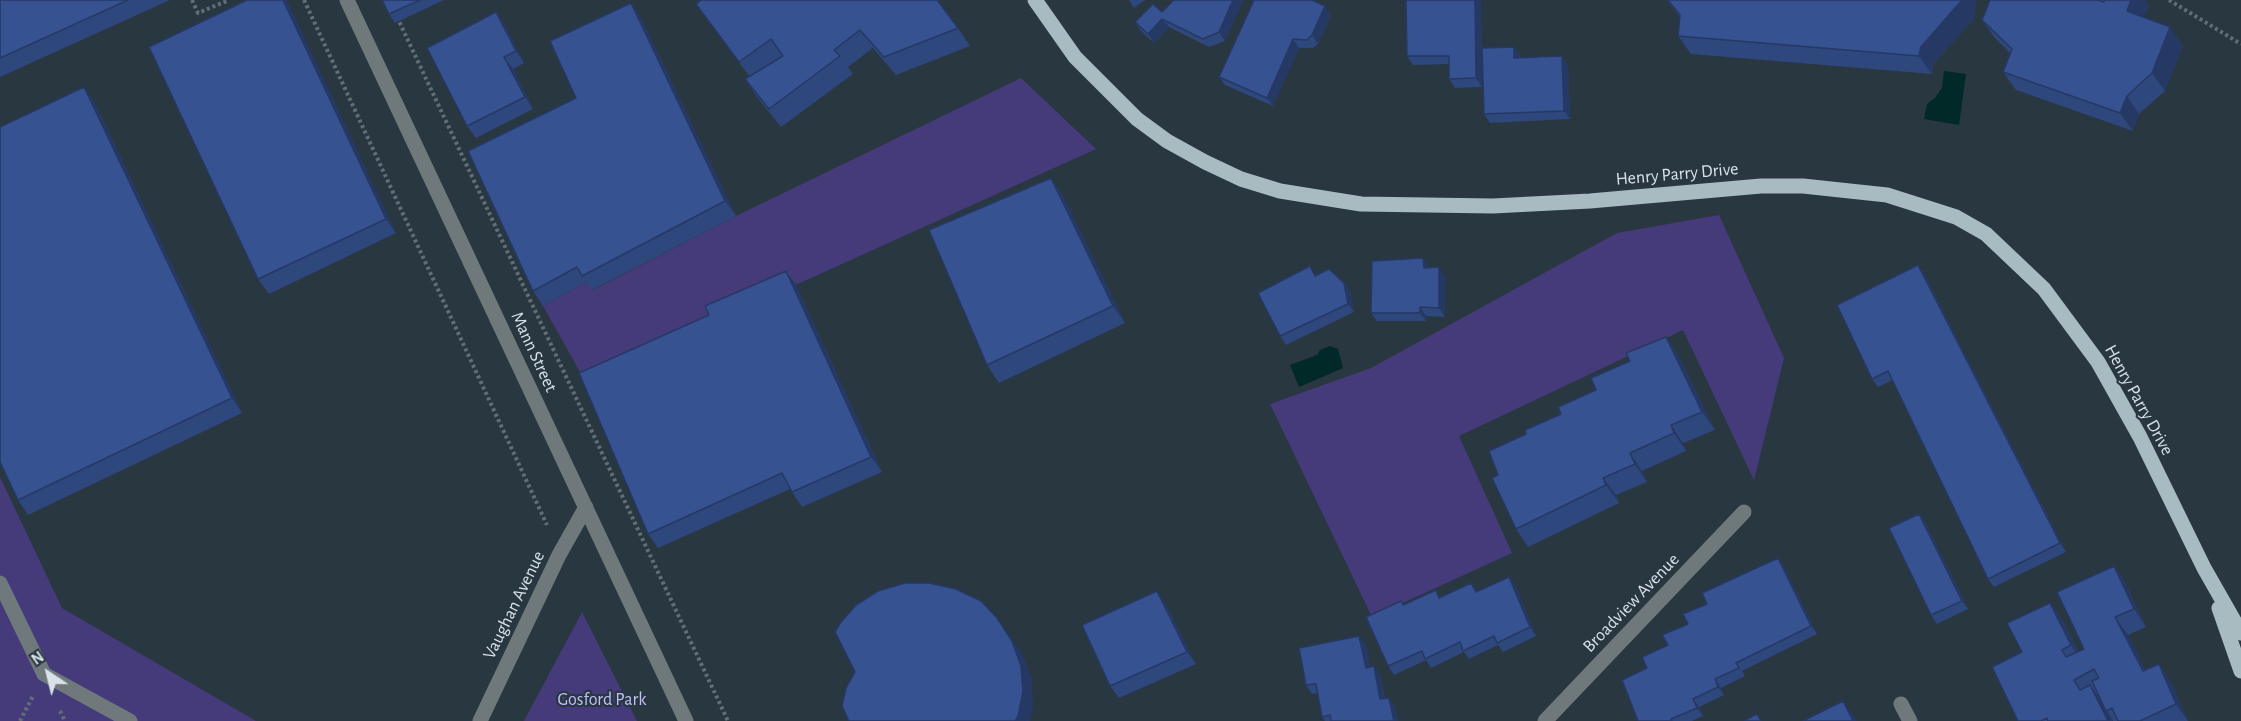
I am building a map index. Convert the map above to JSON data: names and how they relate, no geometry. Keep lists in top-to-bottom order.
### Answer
{
  "streets": {
    "main road": ["Henry Parry Drive"],
    "street": ["Mann Street", "Broadview Avenue", "Vaughan Avenue"]
  },
  "crossings": [
    ["Mann Street", "Vaughan Avenue"]
  ],
  "parks": ["Gosford Park"],
  "north": "top left"
}
